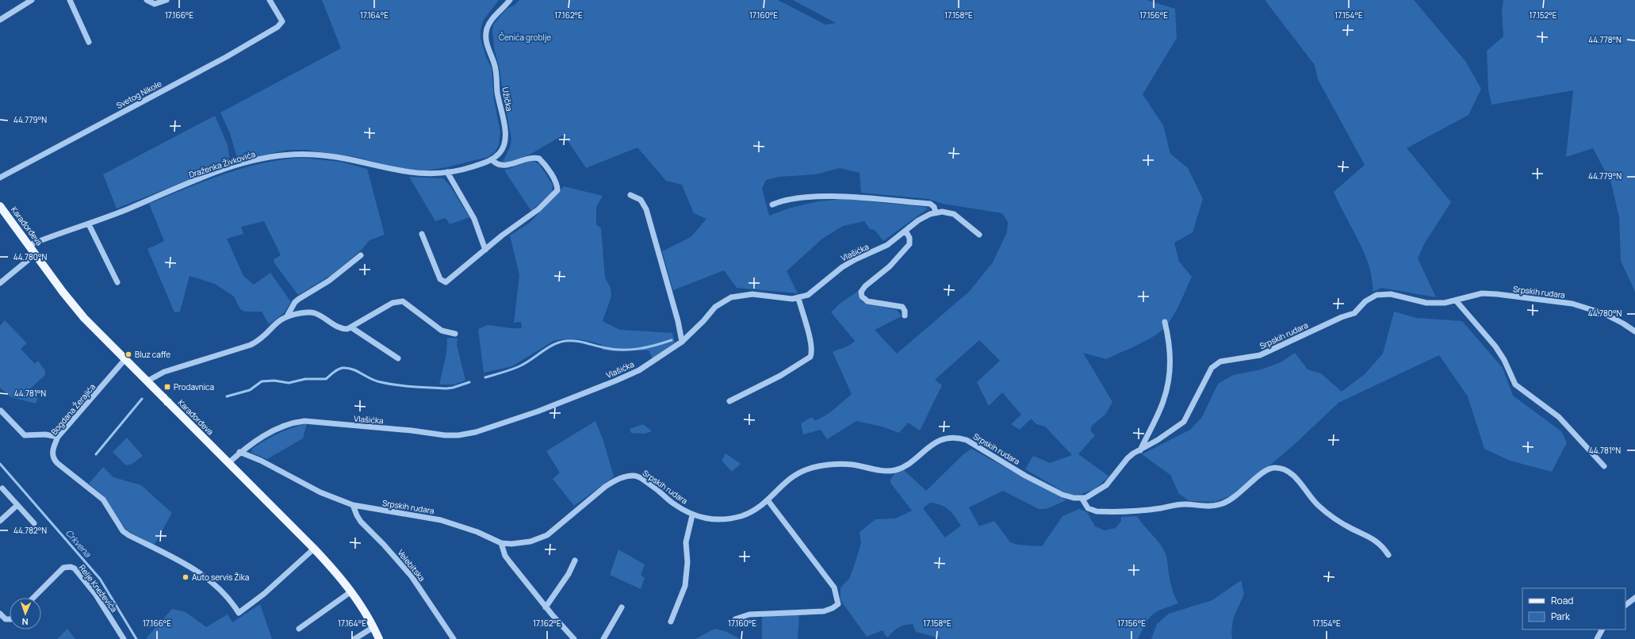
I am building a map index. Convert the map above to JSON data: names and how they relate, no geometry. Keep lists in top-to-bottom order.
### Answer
{
  "streets": {
    "main road": ["Karađorđeva"],
    "street": [
      "Svetog Nikole",
      "Užička",
      "Draženka Živkovića",
      "Vlašićka",
      "Srpskih rudara",
      "Bogdana Žerajića",
      "Velebitska",
      "Relje Kneževića"
    ]
  },
  "crossings": [
    ["Užička", "Draženka Živkovića"],
    ["Draženka Živkovića", "Karađorđeva"],
    ["Karađorđeva", "Vlašićka"],
    ["Karađorđeva", "Bogdana Žerajića"],
    ["Vlašićka", "Srpskih rudara"],
    ["Srpskih rudara", "Velebitska"]
  ],
  "water": ["Crkvena"],
  "parks": ["Čenića groblje"],
  "places": {
    "other": ["Bluz caffe", "Auto servis Žika"],
    "transit": ["Prodavnica"]
  },
  "legend": ["Road", "Park"],
  "north": "bottom",
  "coordinates": [
    "17.166°E",
    "17.164°E",
    "17.162°E",
    "17.160°E",
    "17.158°E",
    "17.156°E",
    "17.154°E",
    "17.152°E",
    "44.778°N",
    "44.779°N",
    "44.780°N",
    "44.781°N",
    "44.782°N"
  ]
}
